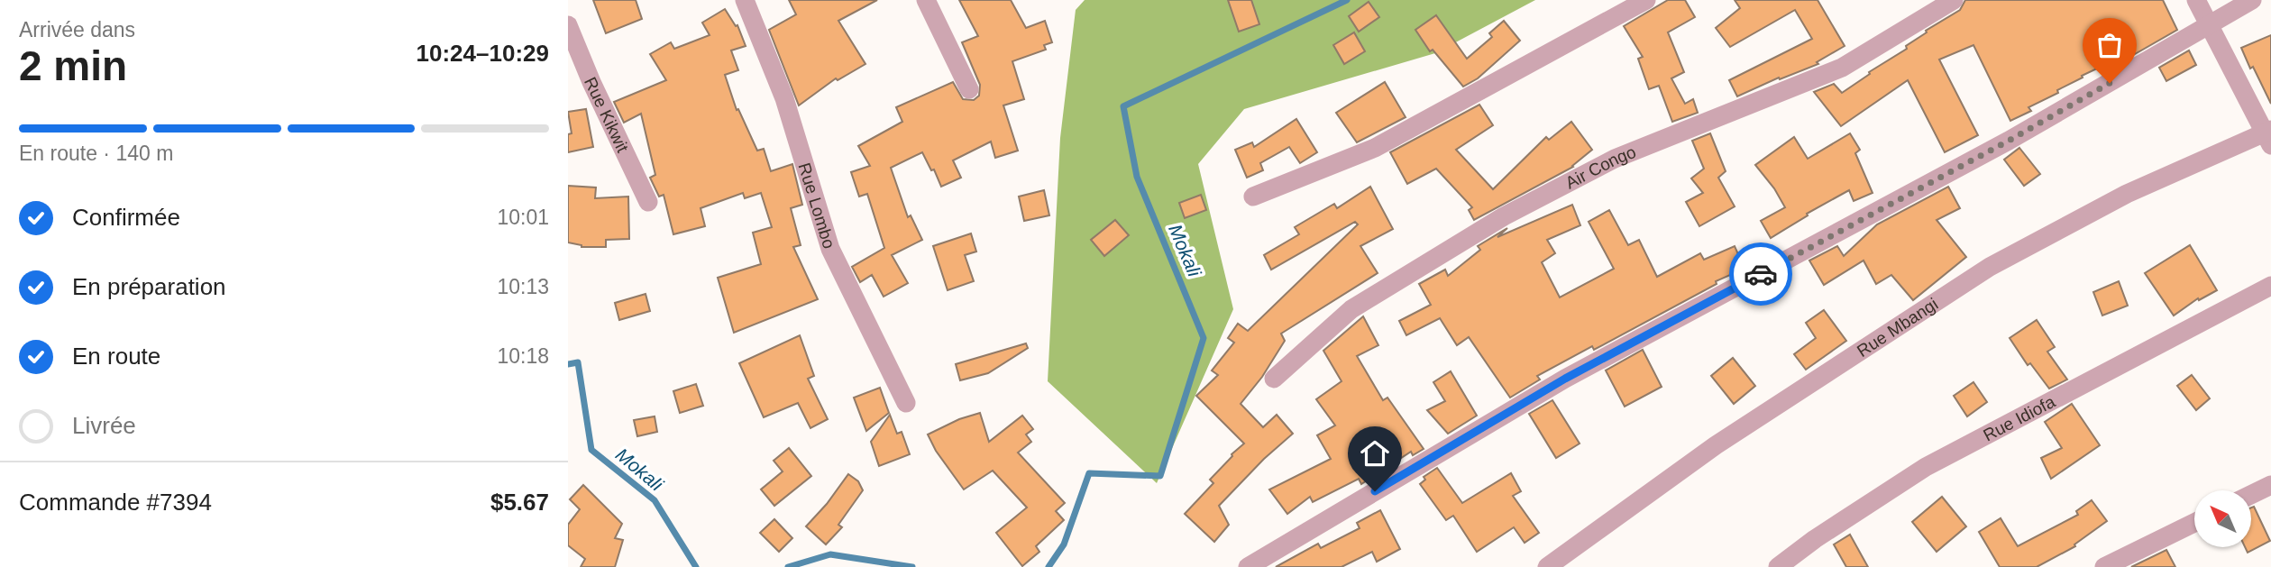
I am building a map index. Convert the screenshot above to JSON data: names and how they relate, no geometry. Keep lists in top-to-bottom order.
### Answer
{
  "streets": {
    "street": [
      "Rue Kikwit",
      "Air Congo",
      "Rue Lombo",
      "Rue Mbangi",
      "Rue Idiofa"
    ]
  },
  "water": ["Mokali"],
  "north": "top left",
  "page": {
    "heading": ["2 min", "Arrivée dans", "10:24–10:29"],
    "panel": ["Commande #7394", "$5.67"],
    "bar": "En route · 140 m",
    "list": [
      ["Confirmée", "10:01"],
      ["En préparation", "10:13"],
      ["En route", "10:18"],
      "Livrée"
    ]
  }
}
